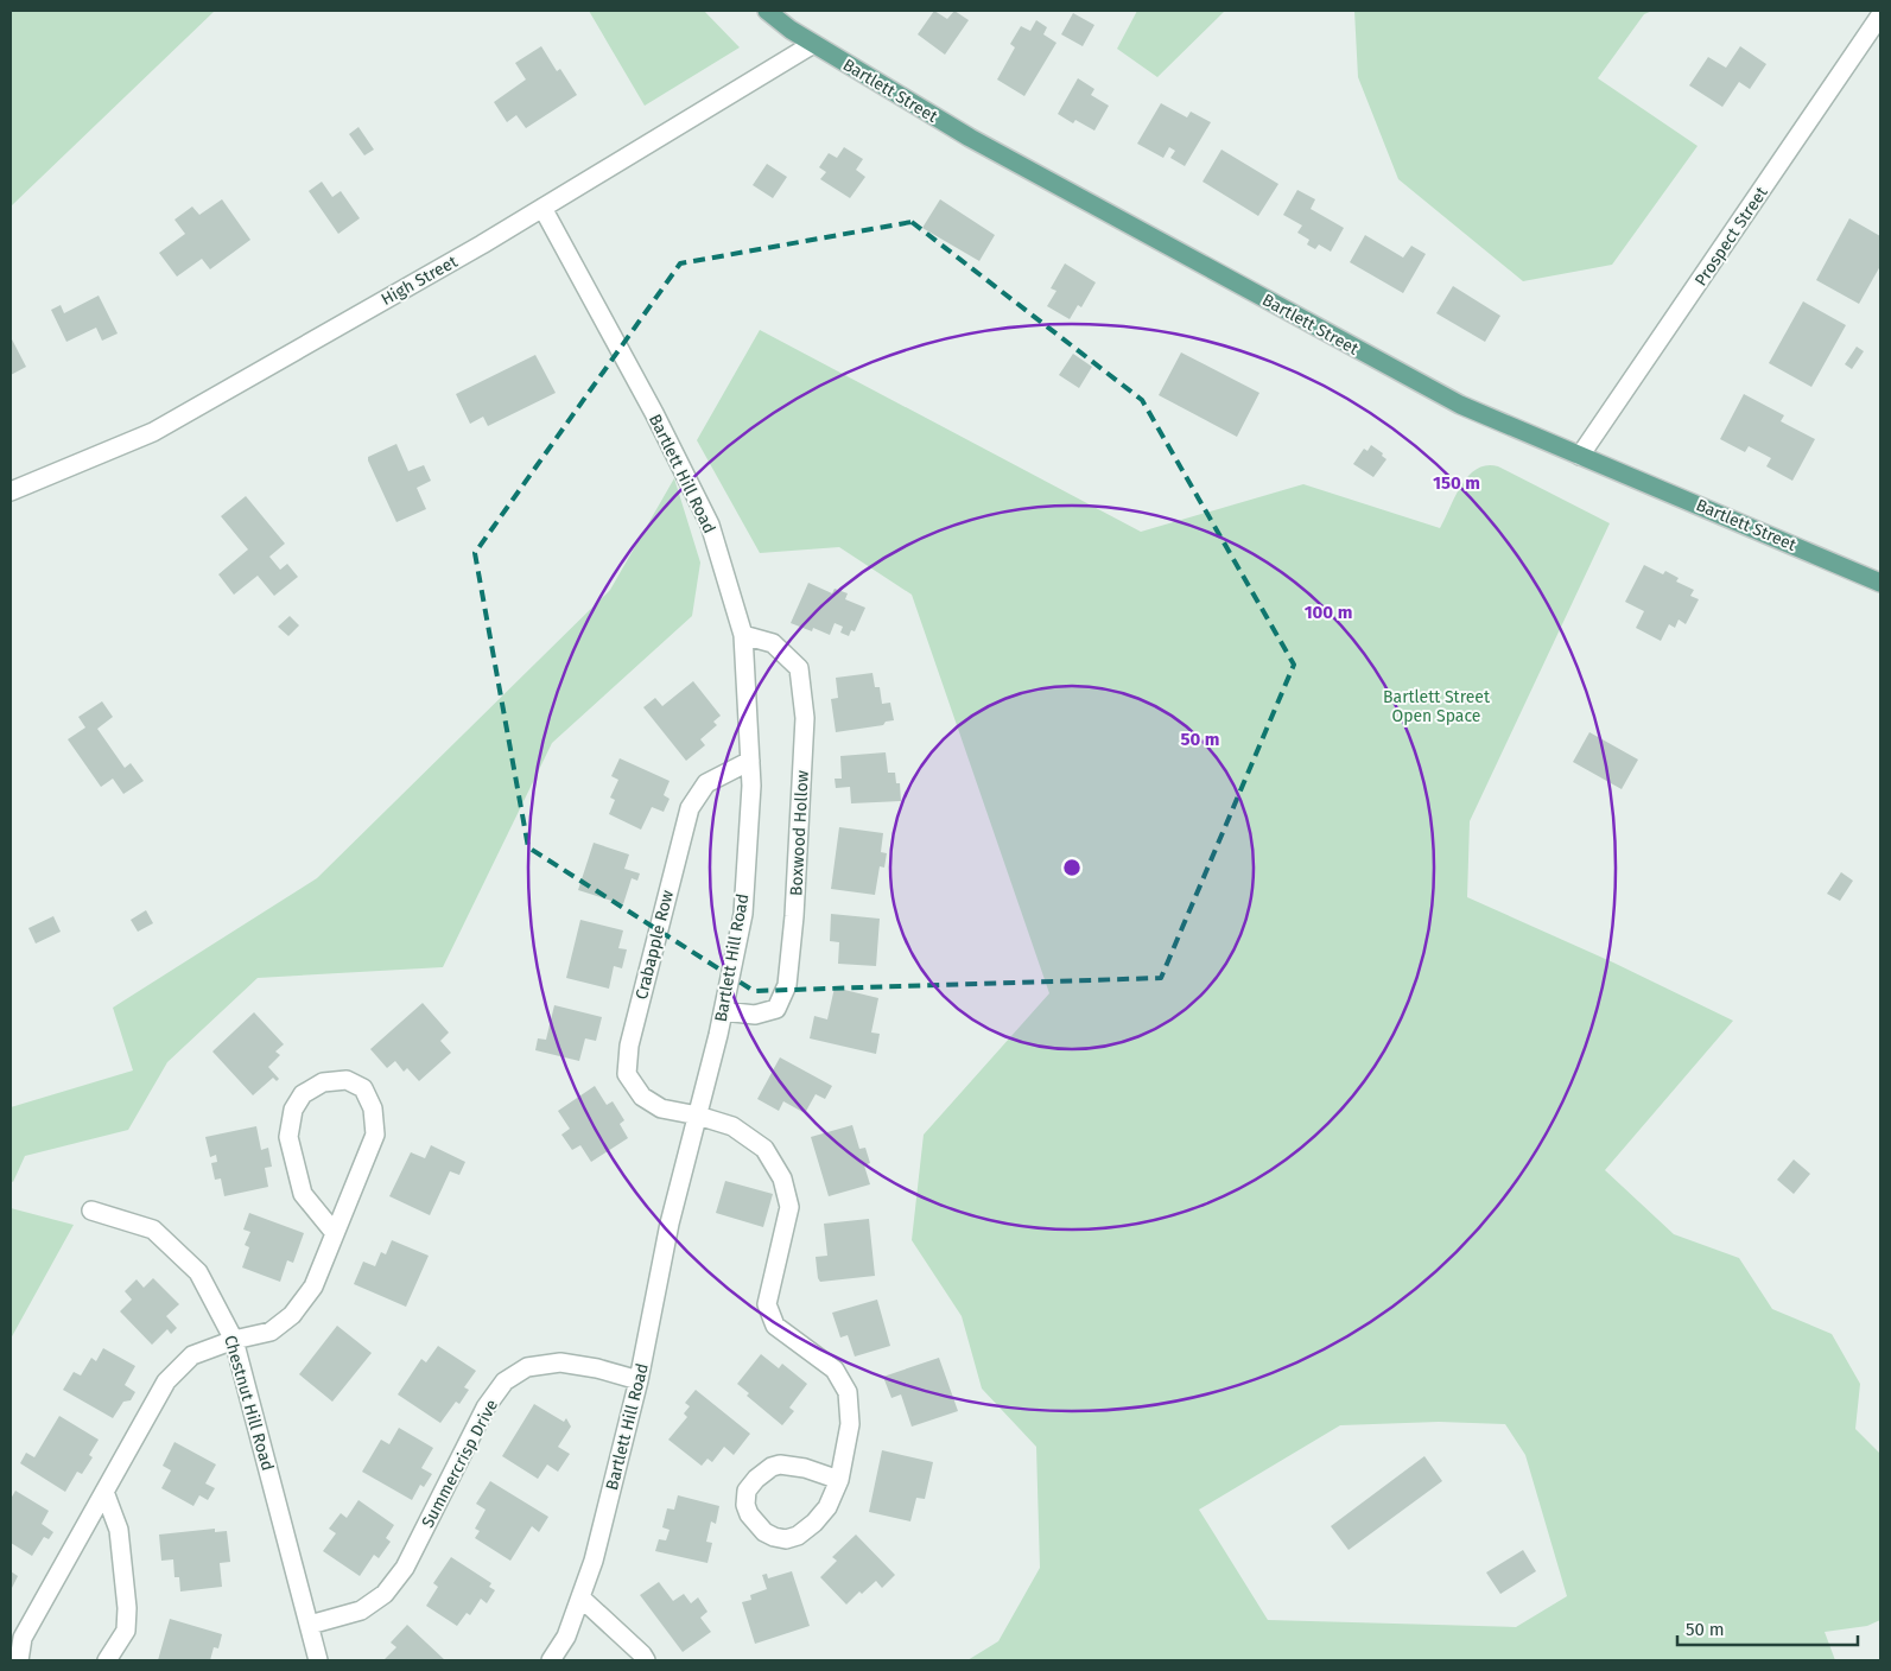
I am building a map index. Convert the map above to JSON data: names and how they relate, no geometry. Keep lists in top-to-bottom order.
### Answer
{
  "streets": {
    "main road": ["Bartlett Street"],
    "street": [
      "Prospect Street",
      "High Street",
      "Bartlett Hill Road",
      "Boxwood Hollow",
      "Crabapple Row",
      "Chestnut Hill Road",
      "Summercrisp Drive"
    ]
  },
  "crossings": [
    ["Bartlett Street", "Prospect Street"],
    ["Bartlett Street", "High Street"],
    ["High Street", "Bartlett Hill Road"],
    ["Bartlett Hill Road", "Boxwood Hollow"],
    ["Bartlett Hill Road", "Crabapple Row"],
    ["Bartlett Hill Road", "Summercrisp Drive"],
    ["Chestnut Hill Road", "Summercrisp Drive"]
  ],
  "parks": ["Bartlett Street Open Space"],
  "scale_bar": "50 m",
  "rings": ["150 m", "100 m", "50 m"]
}
